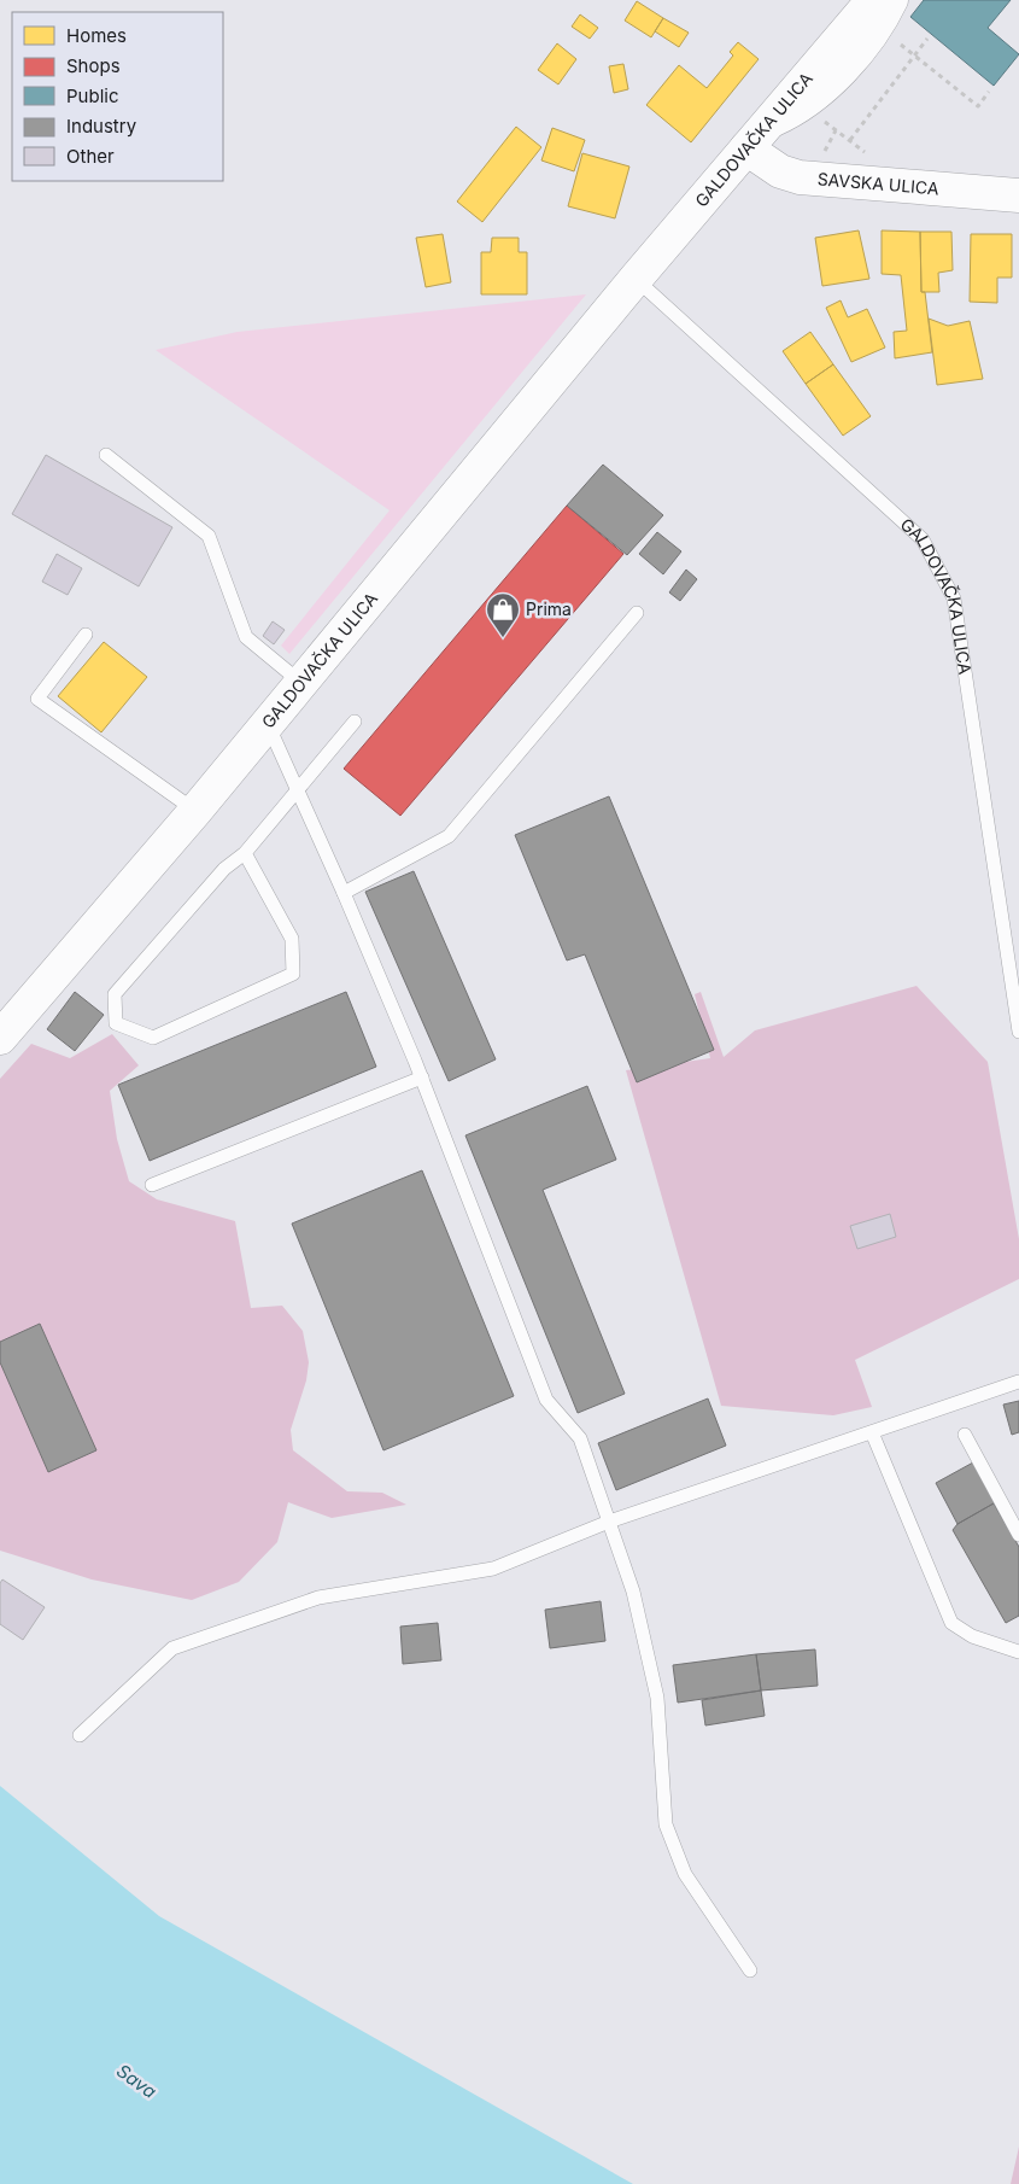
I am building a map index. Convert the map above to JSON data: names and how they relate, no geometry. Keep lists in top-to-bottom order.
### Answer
{
  "streets": {
    "main road": ["GALDOVAČKA ULICA", "SAVSKA ULICA"]
  },
  "crossings": [
    ["GALDOVAČKA ULICA", "SAVSKA ULICA"]
  ],
  "water": ["Sava"],
  "places": {
    "shop": ["Prima"]
  },
  "legend": [
    "Homes",
    "Shops",
    "Public",
    "Industry",
    "Other"
  ]
}
